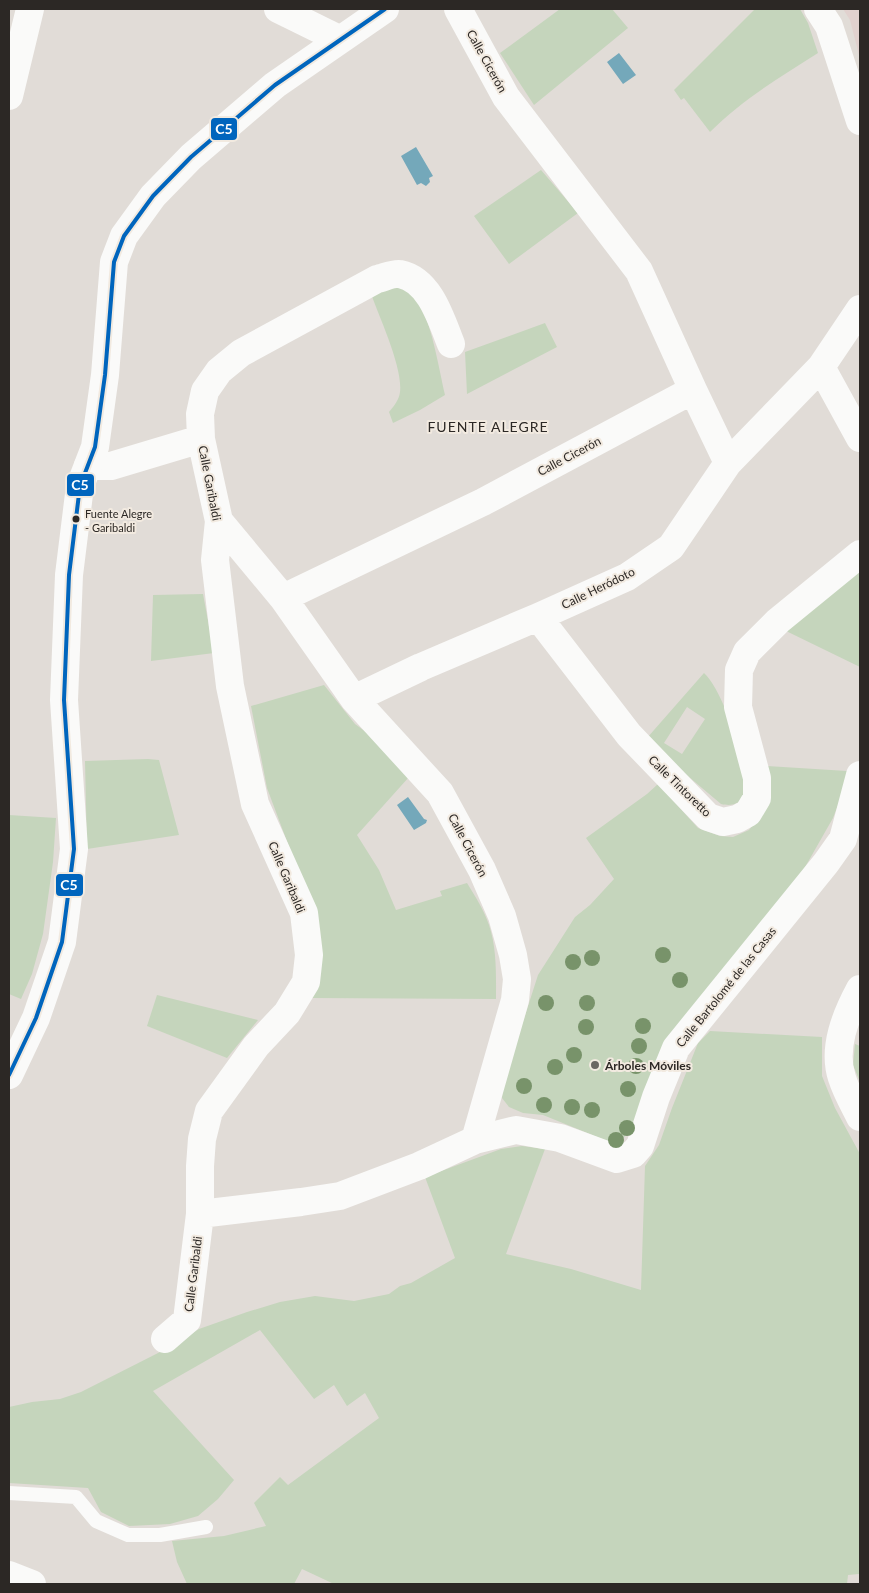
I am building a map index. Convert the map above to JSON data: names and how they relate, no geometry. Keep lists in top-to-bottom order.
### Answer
{
  "streets": {
    "street": [
      "Calle Cicerón",
      "Calle Garibaldi",
      "Calle Heródoto",
      "Calle Tintoretto",
      "Calle Bartolomé de las Casas"
    ]
  },
  "crossings": [
    ["Calle Cicerón", "Calle Garibaldi"],
    ["Calle Cicerón", "Calle Heródoto"],
    ["Calle Cicerón", "Calle Bartolomé de las Casas"],
    ["Calle Garibaldi", "Calle Bartolomé de las Casas"],
    ["Calle Heródoto", "Calle Tintoretto"]
  ],
  "districts": ["FUENTE ALEGRE"],
  "places": ["Fuente Alegre - Garibaldi", "Árboles Móviles"],
  "lines": ["transit line C5"]
}
